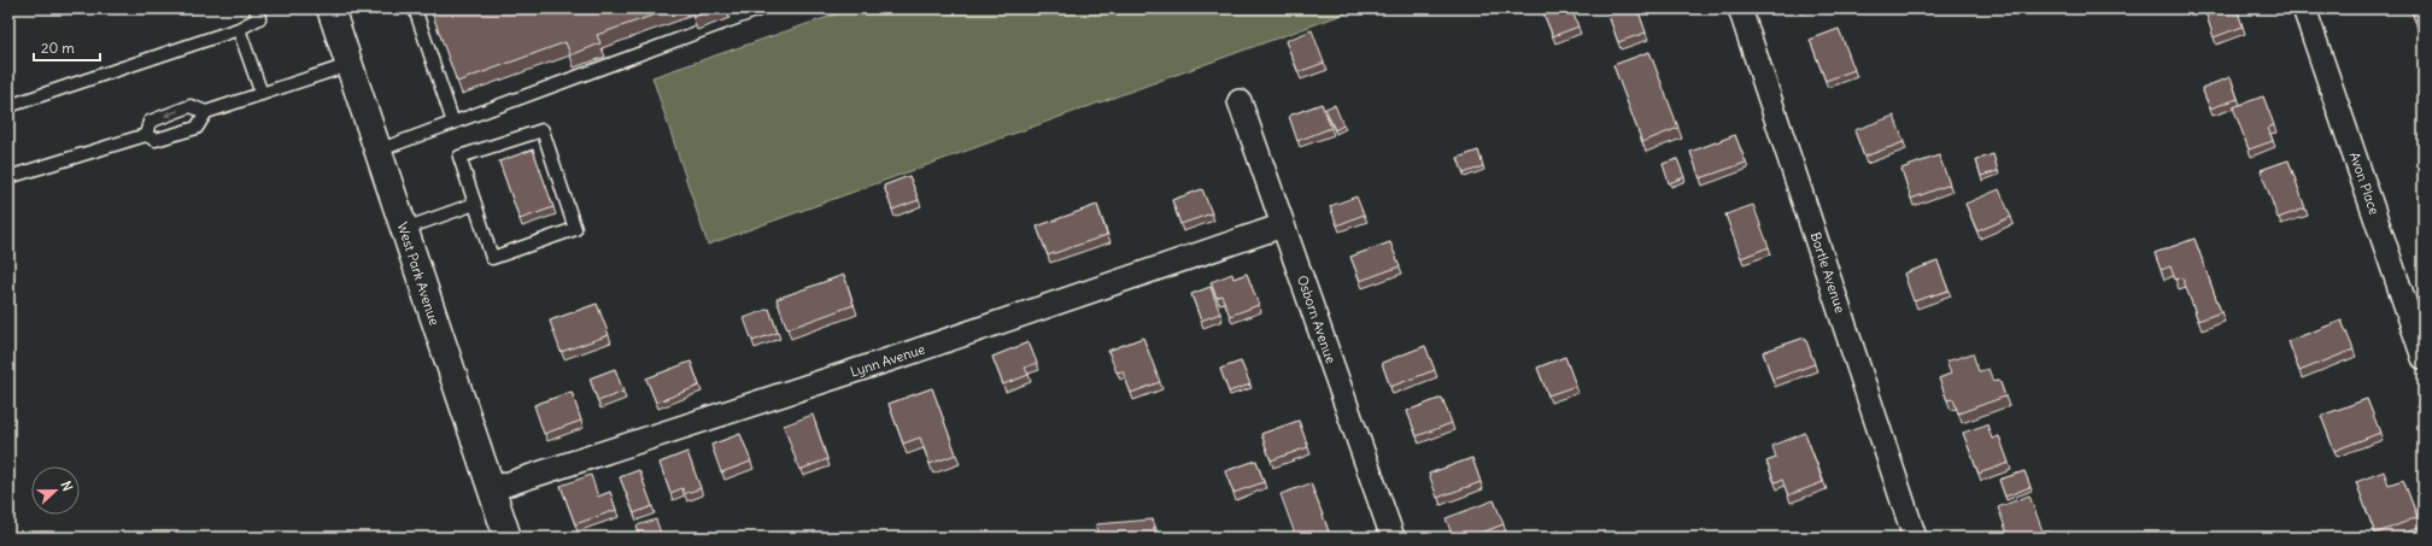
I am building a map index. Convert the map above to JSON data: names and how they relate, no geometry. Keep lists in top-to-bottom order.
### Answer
{
  "streets": {
    "main road": ["West Park Avenue"],
    "street": [
      "Avon Place",
      "Bortle Avenue",
      "Osborn Avenue",
      "Lynn Avenue"
    ]
  },
  "crossings": [
    ["West Park Avenue", "Lynn Avenue"],
    ["Osborn Avenue", "Lynn Avenue"]
  ],
  "scale_bar": "20 m",
  "north": "right"
}
